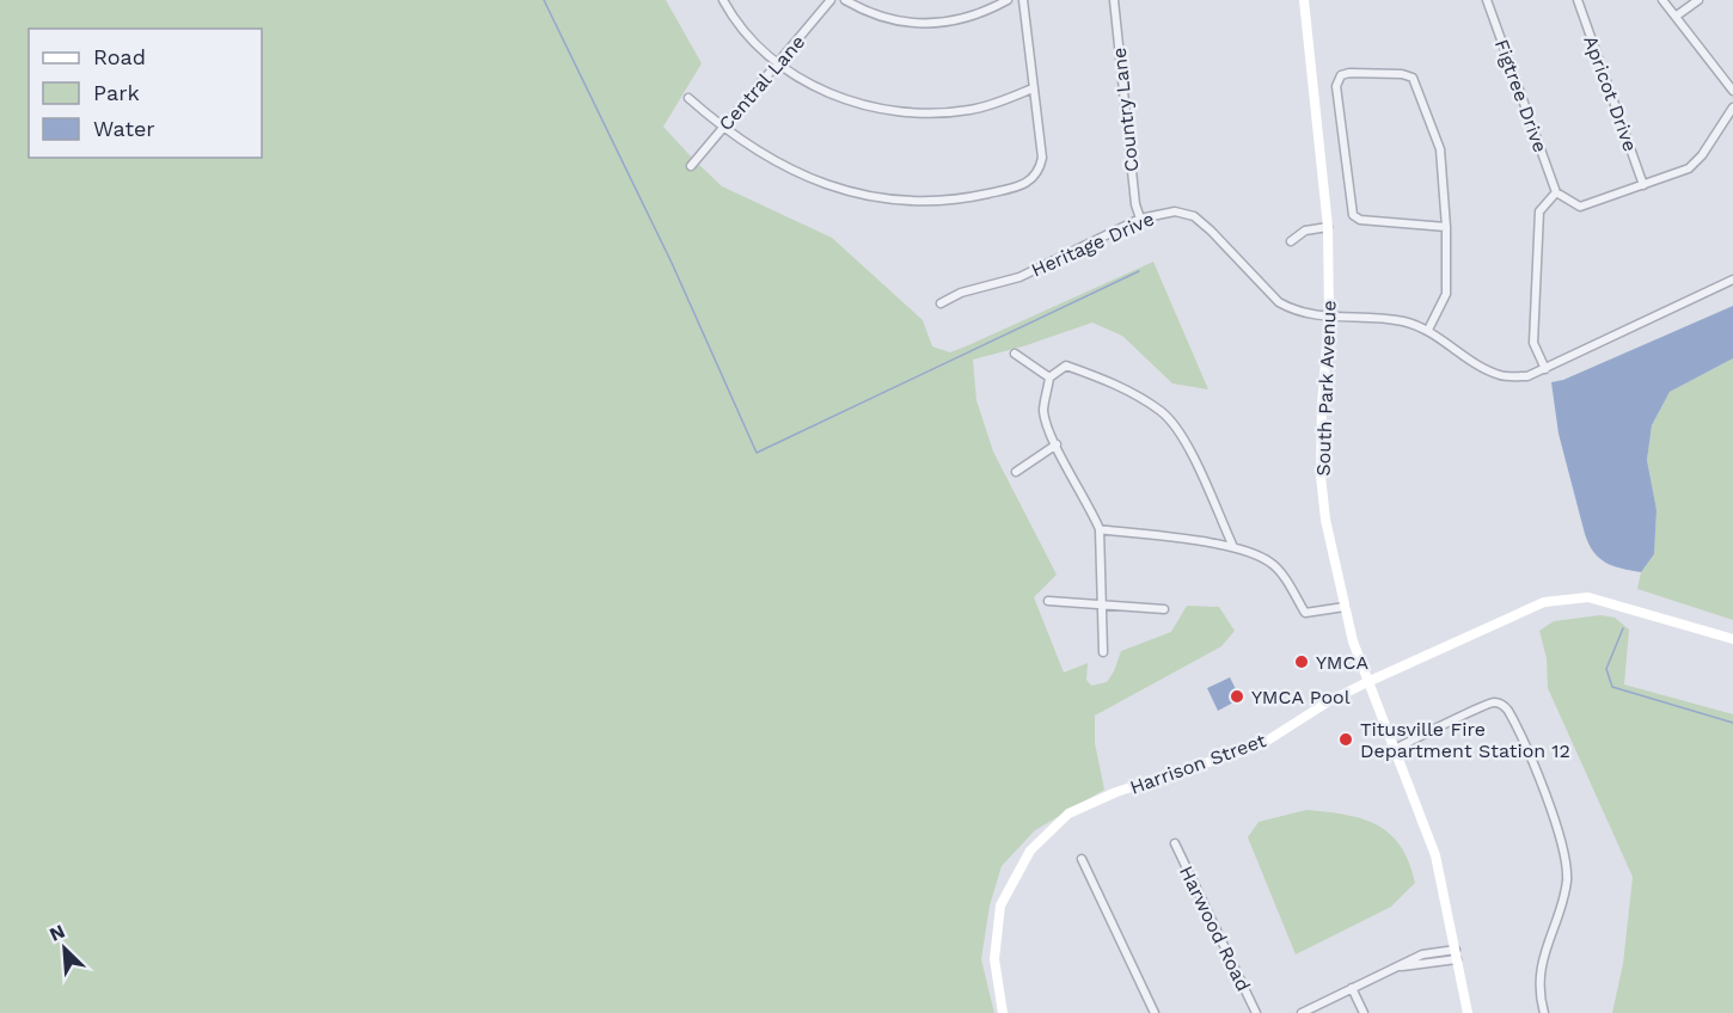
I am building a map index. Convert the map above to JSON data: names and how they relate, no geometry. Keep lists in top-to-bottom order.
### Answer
{
  "streets": {
    "street": [
      "Central Lane",
      "Apricot Drive",
      "Figtree Drive",
      "Country Lane",
      "Heritage Drive",
      "South Park Avenue",
      "Harrison Street",
      "Harwood Road"
    ]
  },
  "crossings": [
    ["Country Lane", "Heritage Drive"],
    ["Heritage Drive", "South Park Avenue"],
    ["South Park Avenue", "Harrison Street"]
  ],
  "places": ["YMCA", "YMCA Pool", "Titusville Fire Department Station 12"],
  "legend": ["Road", "Park", "Water"],
  "north": "top left"
}
